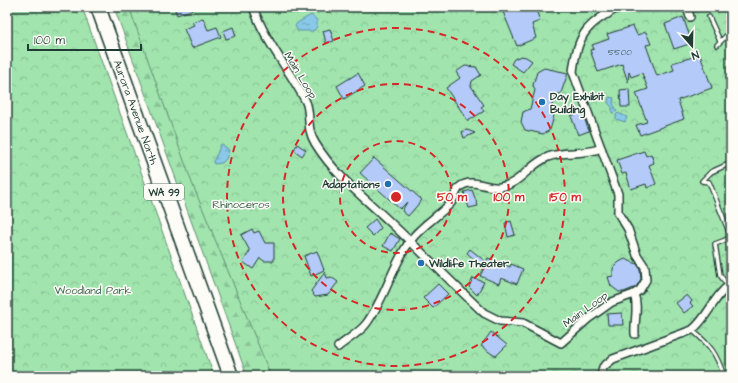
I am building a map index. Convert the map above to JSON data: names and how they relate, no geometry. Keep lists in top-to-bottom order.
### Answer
{
  "streets": {
    "highway": ["Aurora Avenue North", "WA 99"],
    "street": ["Main Loop"]
  },
  "parks": ["Rhinoceros", "Woodland Park"],
  "places": ["Day Exhibit Building", "Adaptations", "Wildlife Theater"],
  "house_numbers": ["5500"],
  "scale_bar": "100 m",
  "north": "bottom",
  "rings": ["50 m", "100 m", "150 m"]
}
